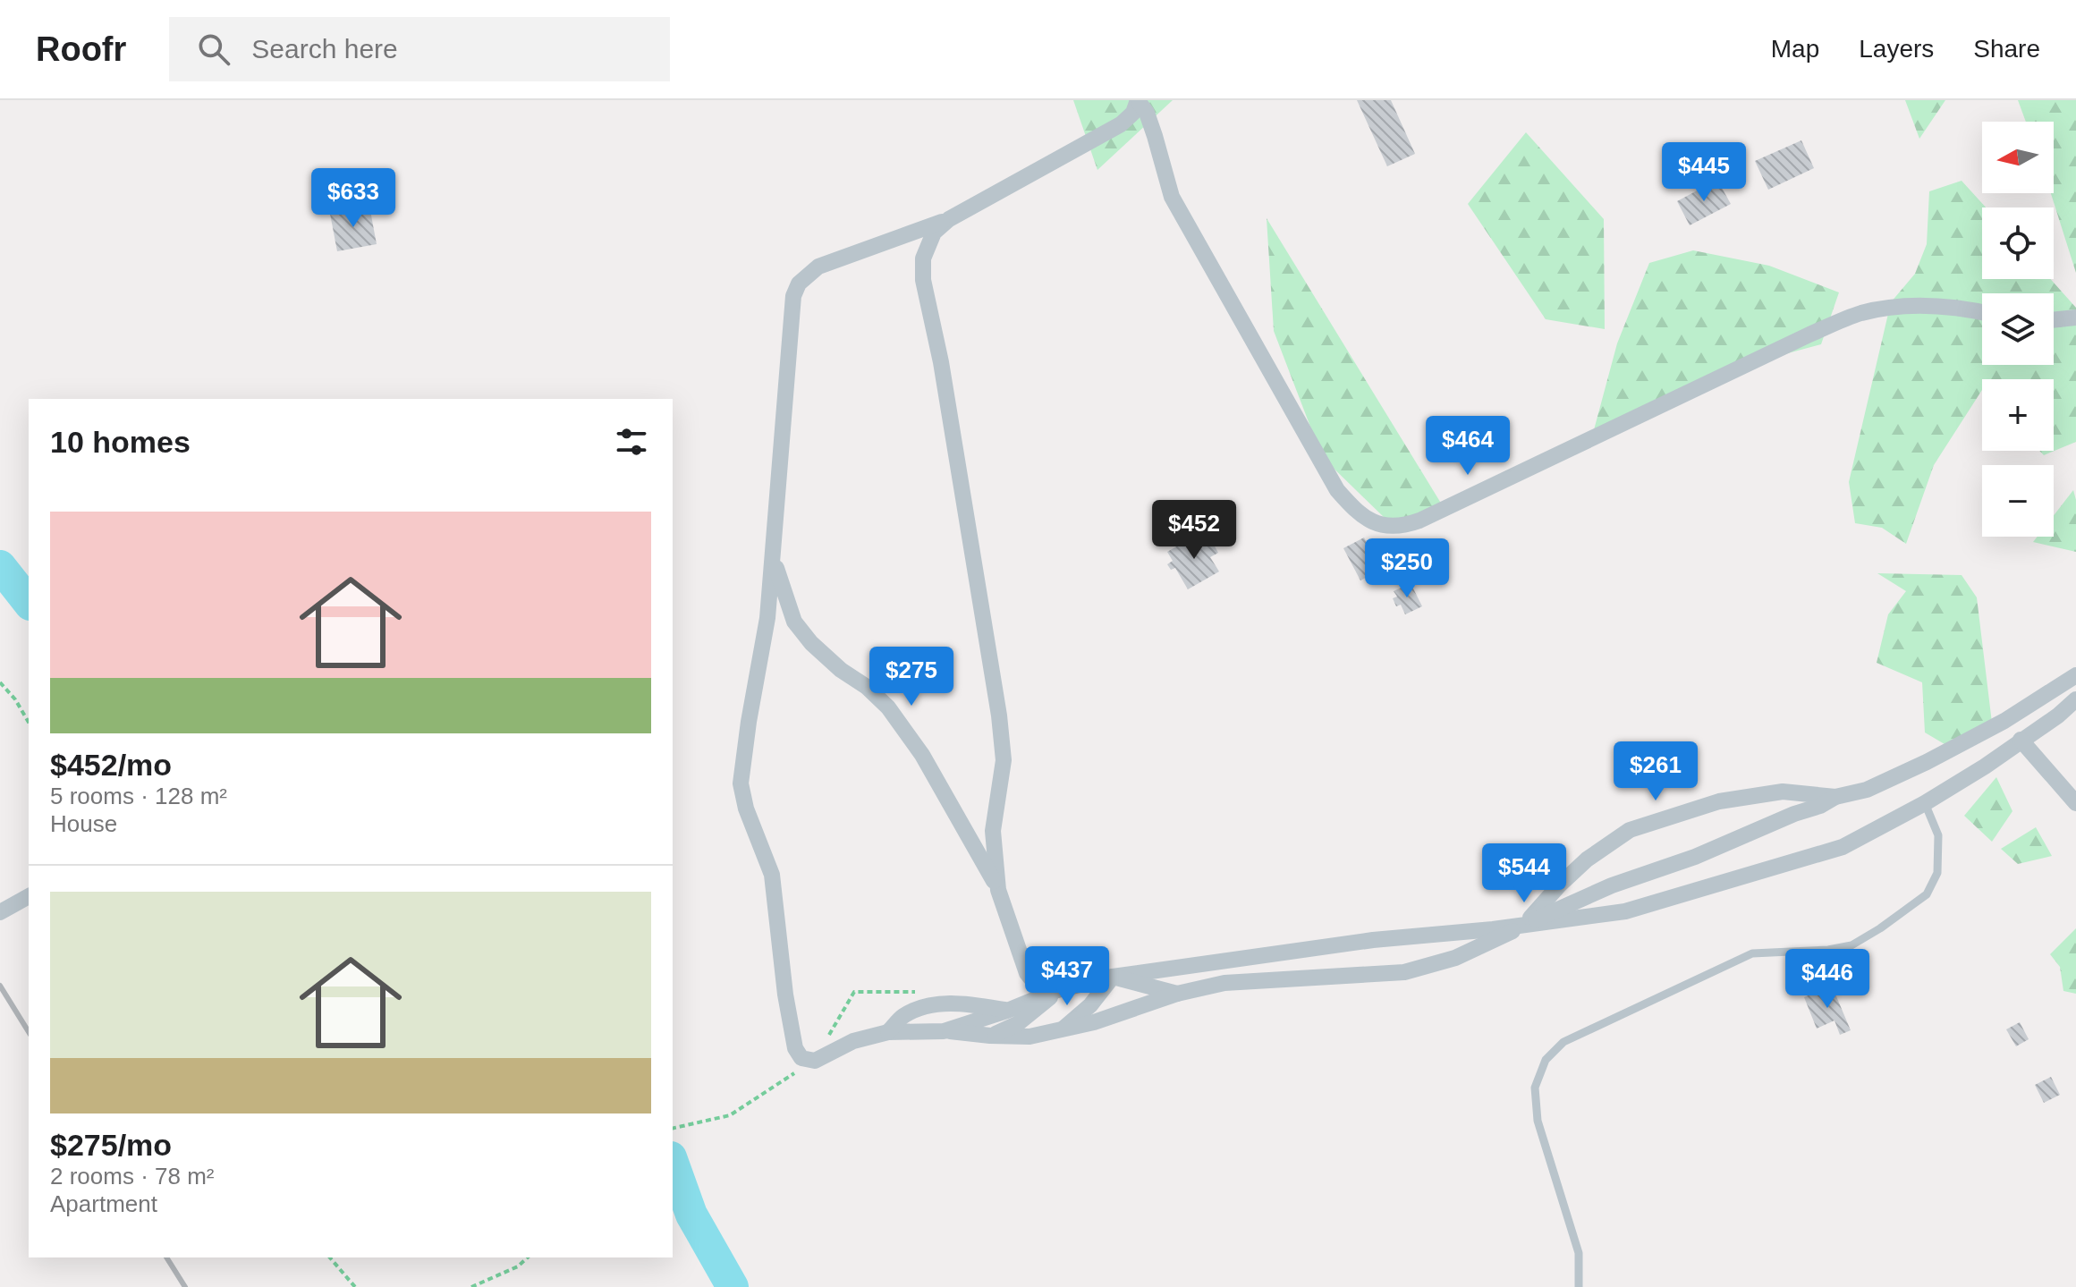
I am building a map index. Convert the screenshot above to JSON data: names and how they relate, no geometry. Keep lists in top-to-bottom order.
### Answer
{
  "north": "left",
  "page": {
    "header": "Roofr",
    "search": "Search here",
    "nav": ["Map", "Layers", "Share"],
    "map_buttons": ["+", "−"],
    "price": [
      "$445",
      "$633",
      "$464",
      "$452",
      "$250",
      "$275",
      "$261",
      "$544",
      "$437",
      "$446"
    ],
    "heading": "10 homes",
    "list": [
      {
        "name": "$452/mo",
        "note": "5 rooms · 128 m² · House"
      },
      {
        "name": "$275/mo",
        "note": "2 rooms · 78 m² · Apartment"
      }
    ]
  }
}
